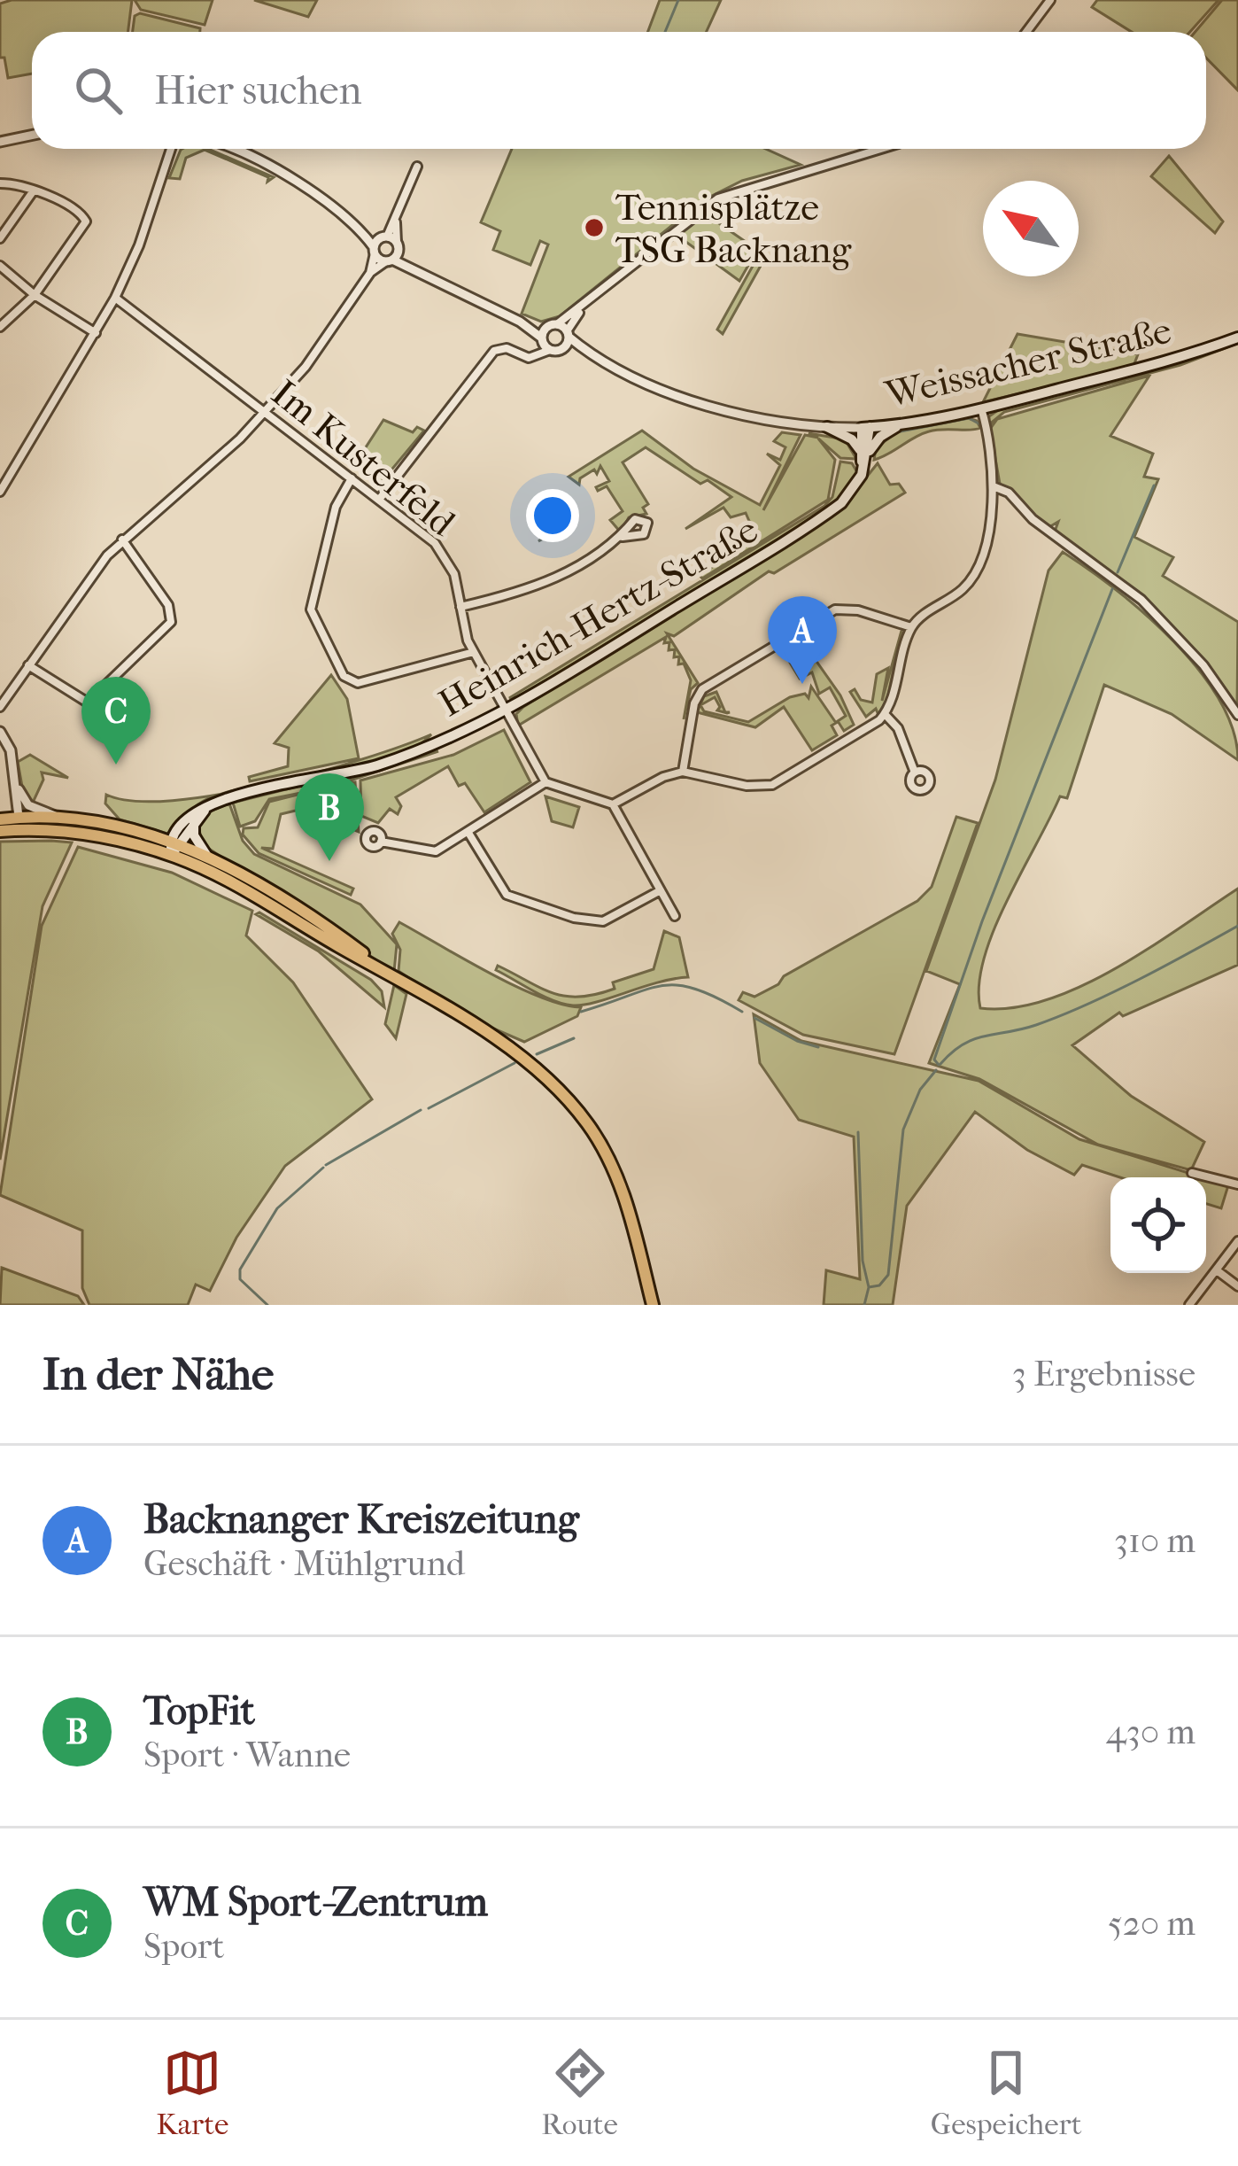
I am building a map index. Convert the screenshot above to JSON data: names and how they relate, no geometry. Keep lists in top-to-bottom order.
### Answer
{
  "streets": {
    "main road": ["Weissacher Straße", "Heinrich-Hertz-Straße"],
    "street": ["Im Kusterfeld"]
  },
  "crossings": [
    ["Weissacher Straße", "Heinrich-Hertz-Straße"],
    ["Im Kusterfeld", "Heinrich-Hertz-Straße"]
  ],
  "places": ["Tennisplätze TSG Backnang"],
  "north": "top left",
  "page": {
    "search": "Hier suchen",
    "pins": ["A", "C", "B"],
    "heading": ["In der Nähe", "3 Ergebnisse"],
    "list": [
      {
        "mark": "A",
        "name": "Backnanger Kreiszeitung",
        "note": "Geschäft · Mühlgrund",
        "value": "310 m"
      },
      {
        "mark": "B",
        "name": "TopFit",
        "note": "Sport · Wanne",
        "value": "430 m"
      },
      {
        "mark": "C",
        "name": "WM Sport-Zentrum",
        "note": "Sport",
        "value": "520 m"
      }
    ],
    "nav": ["Karte", "Route", "Gespeichert"]
  }
}
